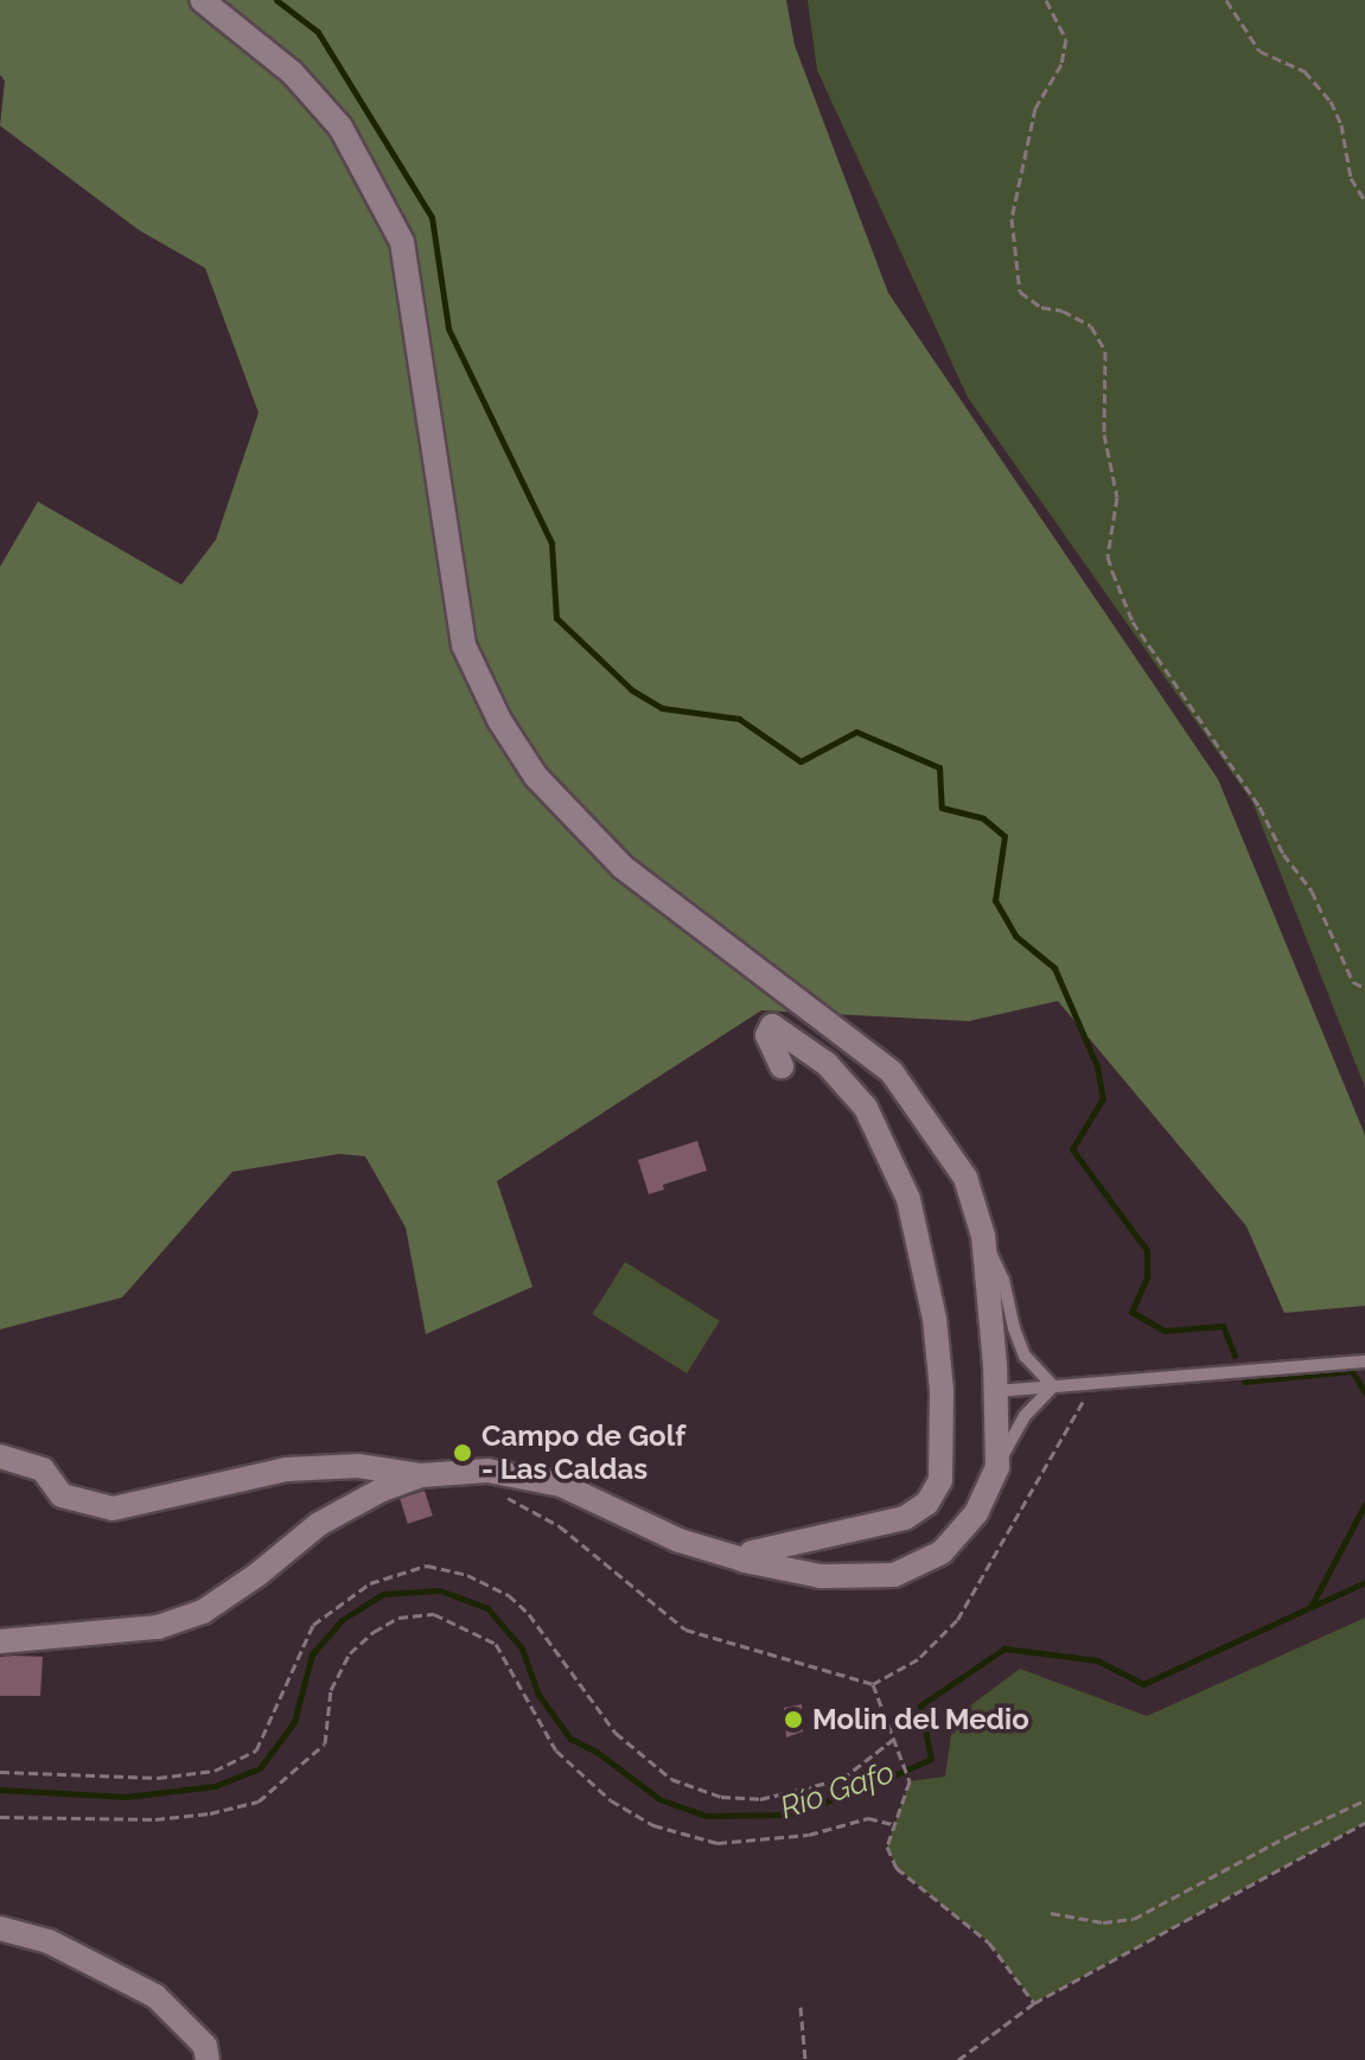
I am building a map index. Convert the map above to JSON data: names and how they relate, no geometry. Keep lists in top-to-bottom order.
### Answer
{
  "water": ["Río Gafo"],
  "places": ["Campo de Golf - Las Caldas", "Molin del Medio"]
}
